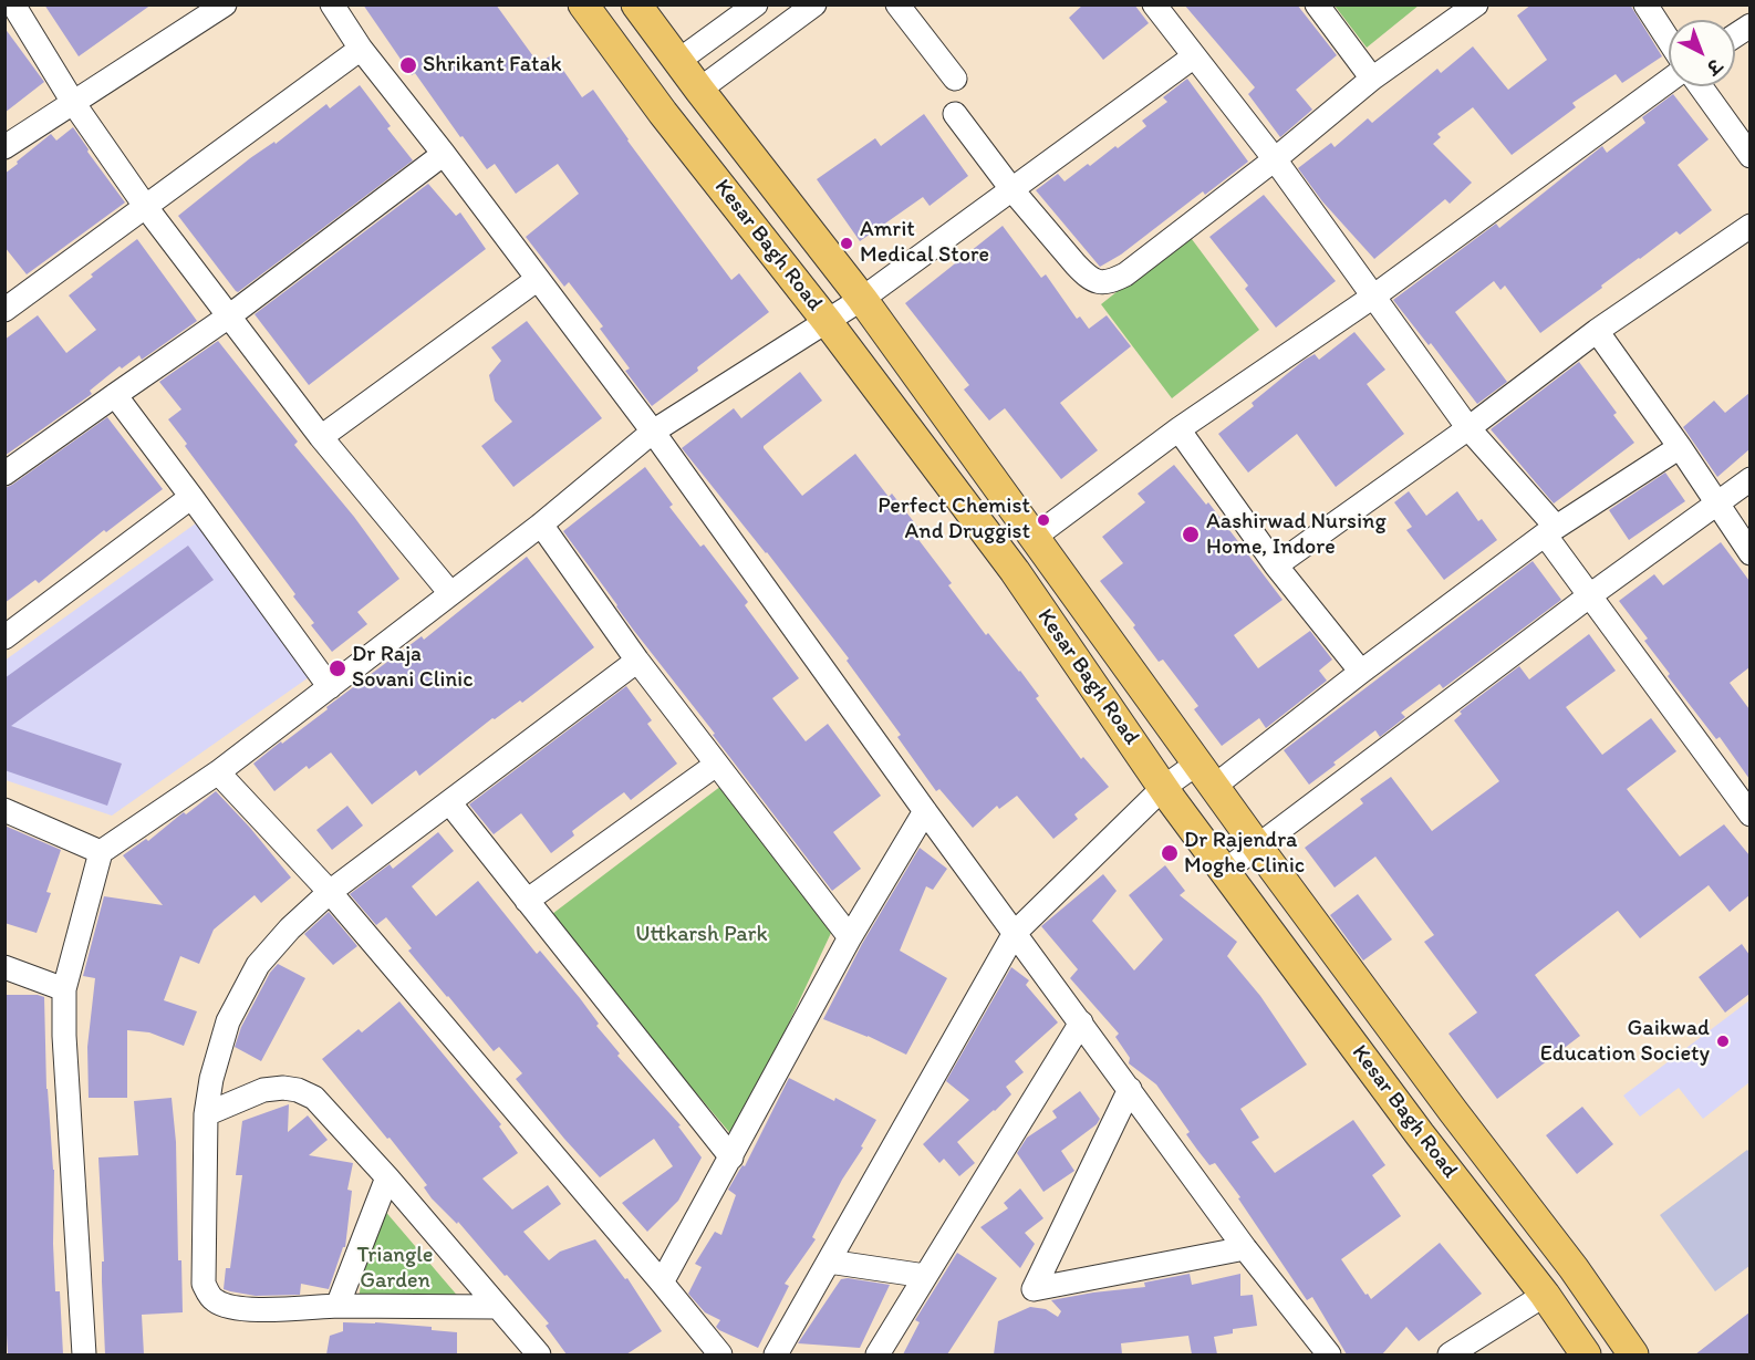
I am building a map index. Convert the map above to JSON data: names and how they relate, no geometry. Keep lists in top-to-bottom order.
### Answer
{
  "streets": {
    "main road": ["Kesar Bagh Road"]
  },
  "parks": ["Uttkarsh Park", "Triangle Garden"],
  "places": [
    "Shrikant Fatak",
    "Amrit Medical Store",
    "Perfect Chemist And Druggist",
    "Aashirwad Nursing Home, Indore",
    "Dr Raja Sovani Clinic",
    "Dr Rajendra Moghe Clinic",
    "Gaikwad Education Society"
  ],
  "north": "bottom right"
}
